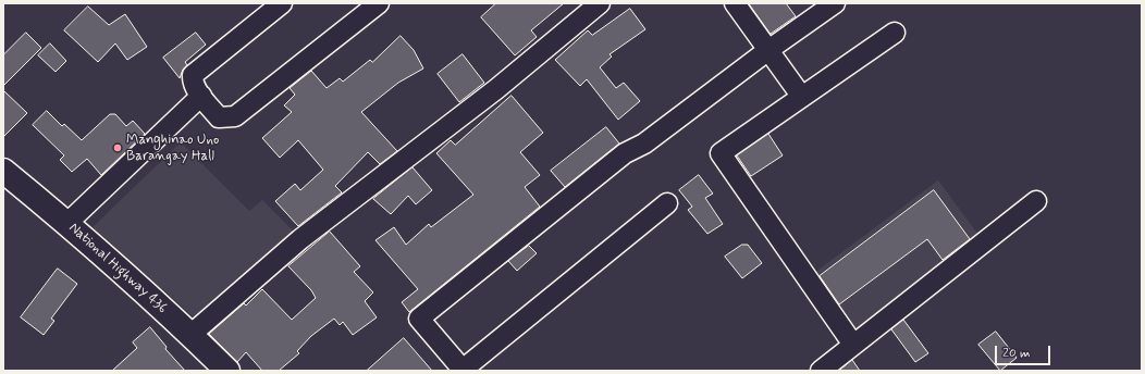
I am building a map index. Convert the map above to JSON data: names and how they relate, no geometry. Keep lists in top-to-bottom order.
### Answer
{
  "streets": {
    "main road": ["National Highway 436"]
  },
  "places": ["Manghinao Uno Barangay Hall"],
  "scale_bar": "20 m"
}
